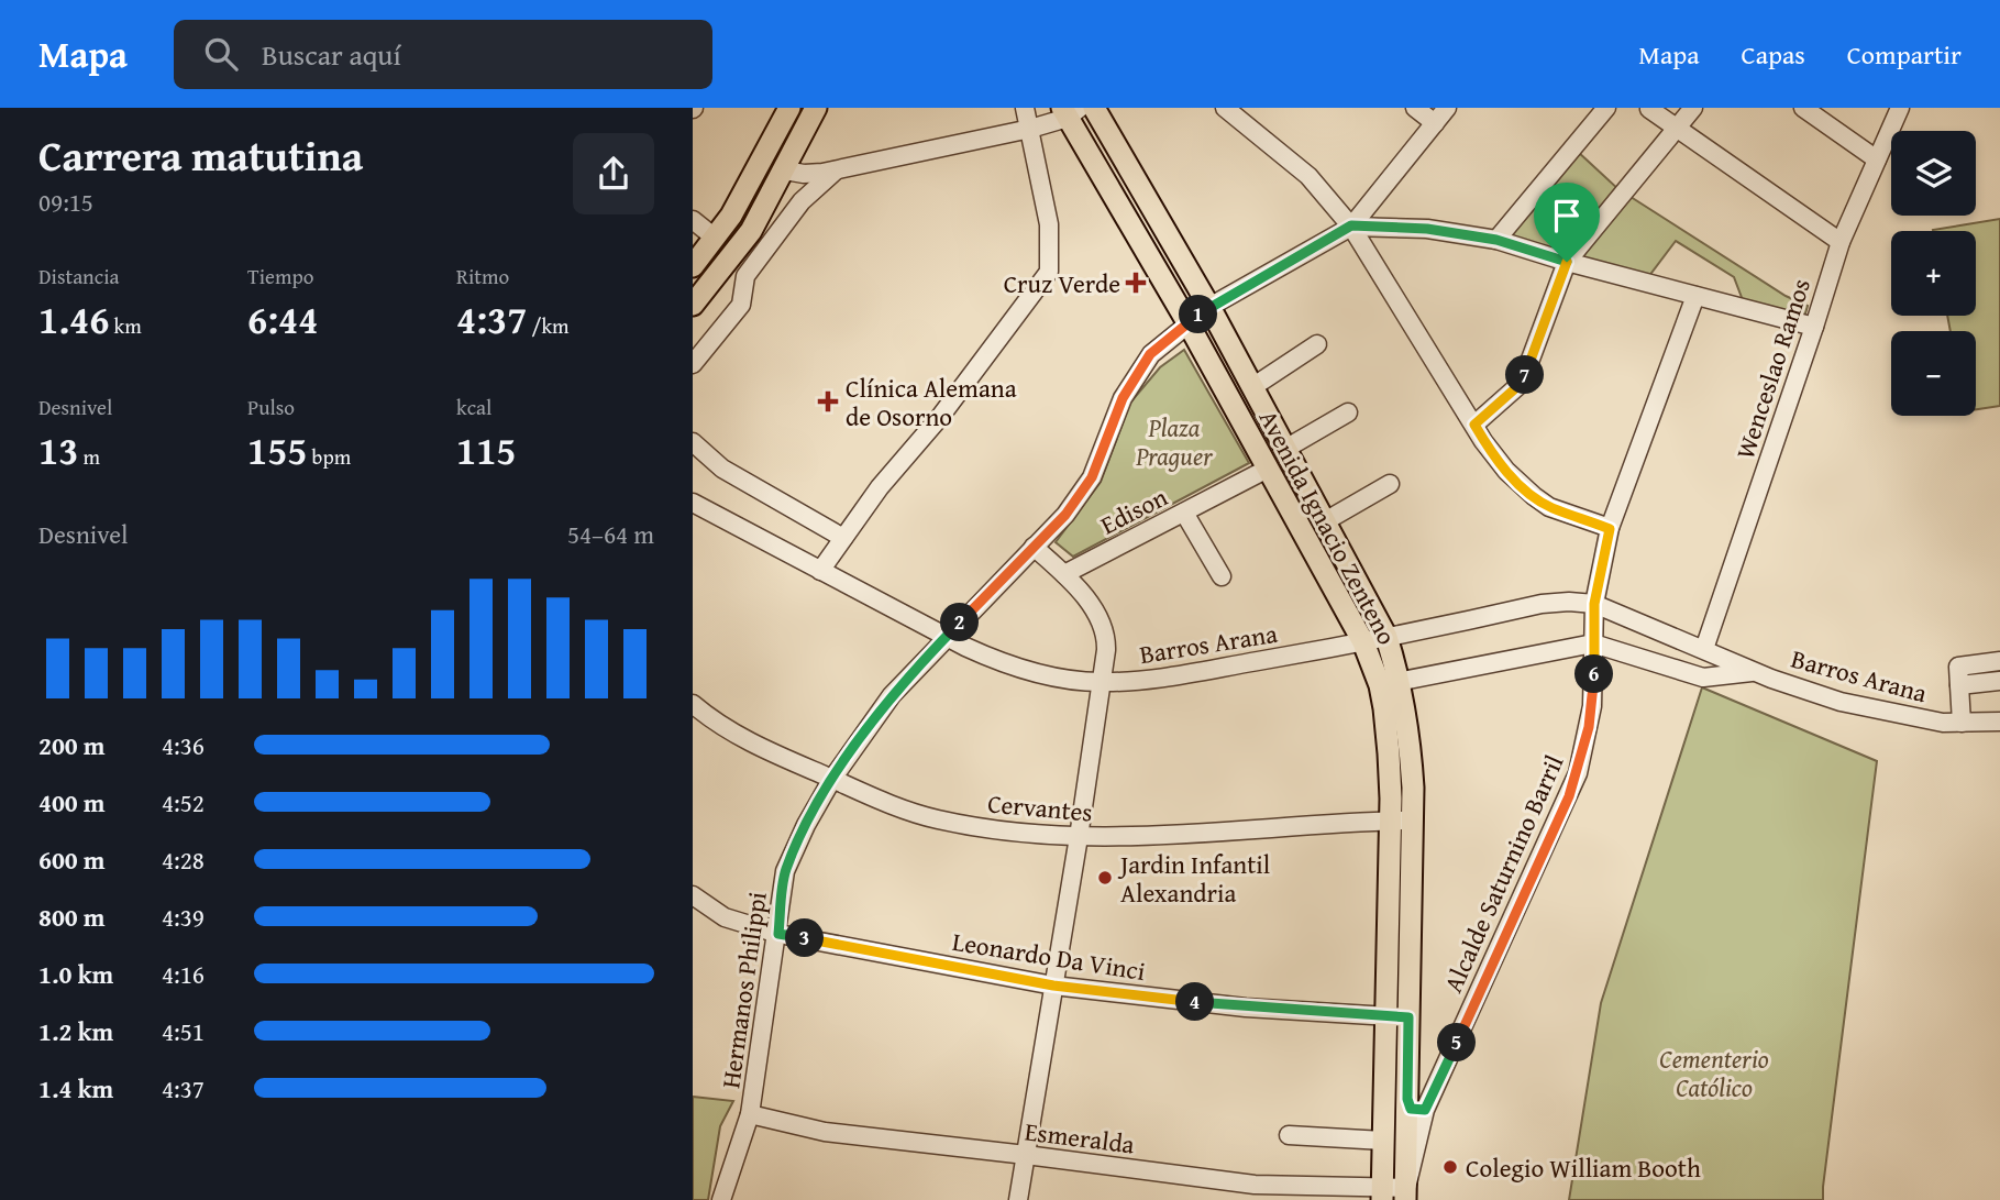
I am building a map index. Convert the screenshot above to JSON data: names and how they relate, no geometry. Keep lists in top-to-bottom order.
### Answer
{
  "streets": {
    "main road": ["Avenida Ignacio Zenteno"],
    "street": [
      "Wenceslao Ramos",
      "Edison",
      "Barros Arana",
      "Cervantes",
      "Alcalde Saturnino Barril",
      "Leonardo Da Vinci",
      "Hermanos Philippi",
      "Esmeralda"
    ]
  },
  "crossings": [
    ["Wenceslao Ramos", "Barros Arana"],
    ["Edison", "Avenida Ignacio Zenteno"],
    ["Avenida Ignacio Zenteno", "Barros Arana"],
    ["Avenida Ignacio Zenteno", "Cervantes"],
    ["Avenida Ignacio Zenteno", "Alcalde Saturnino Barril"],
    ["Avenida Ignacio Zenteno", "Leonardo Da Vinci"],
    ["Avenida Ignacio Zenteno", "Hermanos Philippi"],
    ["Avenida Ignacio Zenteno", "Esmeralda"],
    ["Barros Arana", "Alcalde Saturnino Barril"],
    ["Barros Arana", "Hermanos Philippi"],
    ["Cervantes", "Hermanos Philippi"],
    ["Leonardo Da Vinci", "Hermanos Philippi"],
    ["Hermanos Philippi", "Esmeralda"]
  ],
  "parks": ["Plaza Praguer", "Cementerio Católico"],
  "places": {
    "health": ["Cruz Verde", "Clínica Alemana de Osorno"],
    "other": ["Jardin Infantil Alexandria", "Colegio William Booth"]
  },
  "page": {
    "header": "Mapa",
    "search": "Buscar aquí",
    "nav": ["Mapa", "Capas", "Compartir"],
    "heading": ["Carrera matutina", "09:15"],
    "map_buttons": ["+", "−"],
    "stats": [
      ["Distancia", "1.46 km"],
      ["Tiempo", "6:44"],
      ["Ritmo", "4:37 /km"],
      ["Desnivel", "13 m"],
      ["Pulso", "155 bpm"],
      ["kcal", "115"]
    ],
    "pins": [
      "1",
      "7",
      "2",
      "6",
      "3",
      "4",
      "5"
    ],
    "chart": ["Desnivel", "54–64 m"],
    "list": [
      {
        "name": "200 m",
        "note": "4:36"
      },
      {
        "name": "400 m",
        "note": "4:52"
      },
      {
        "name": "600 m",
        "note": "4:28"
      },
      {
        "name": "800 m",
        "note": "4:39"
      },
      {
        "name": "1.0 km",
        "note": "4:16"
      },
      {
        "name": "1.2 km",
        "note": "4:51"
      },
      {
        "name": "1.4 km",
        "note": "4:37"
      }
    ]
  }
}
